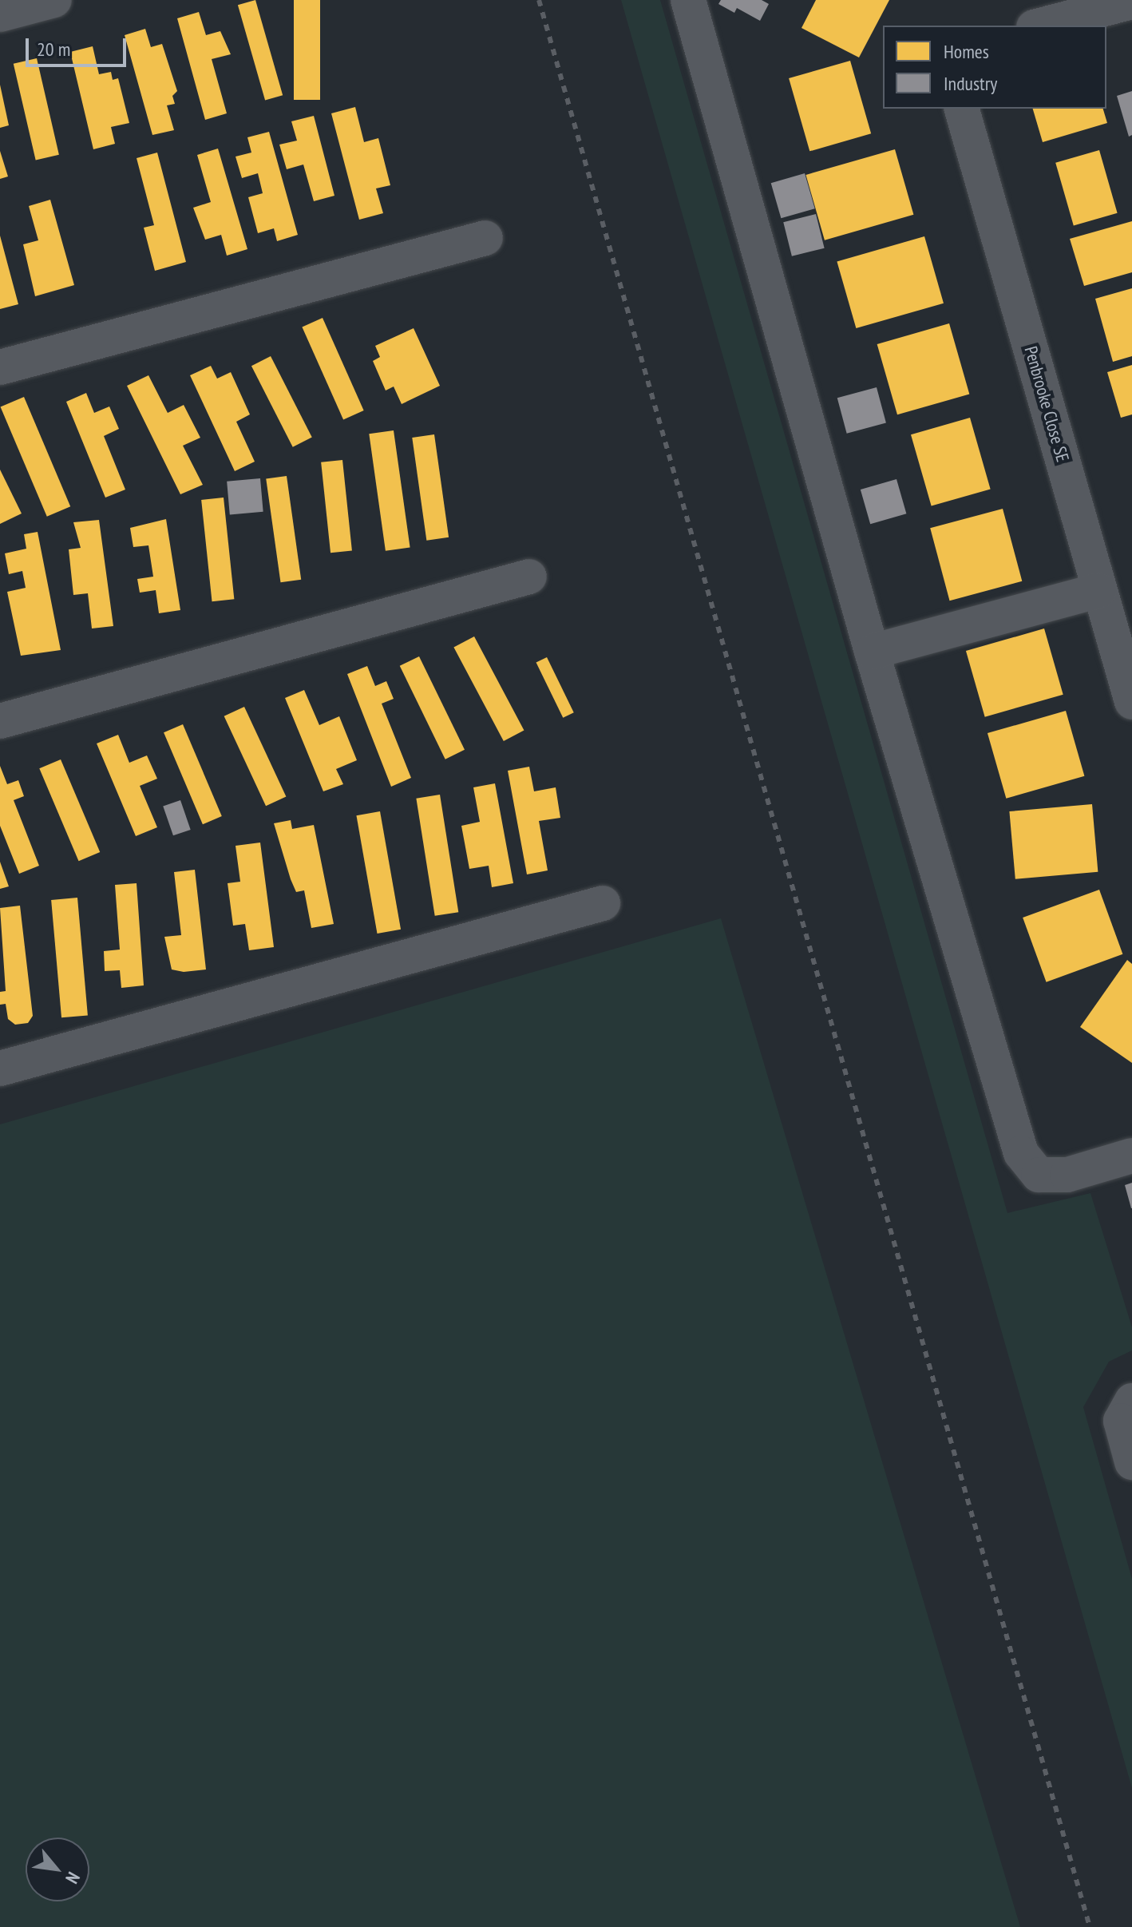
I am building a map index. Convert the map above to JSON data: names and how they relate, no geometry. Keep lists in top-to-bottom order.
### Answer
{
  "streets": {
    "street": ["Penbrooke Close SE"]
  },
  "legend": ["Homes", "Industry"],
  "scale_bar": "20 m",
  "north": "bottom right"
}
